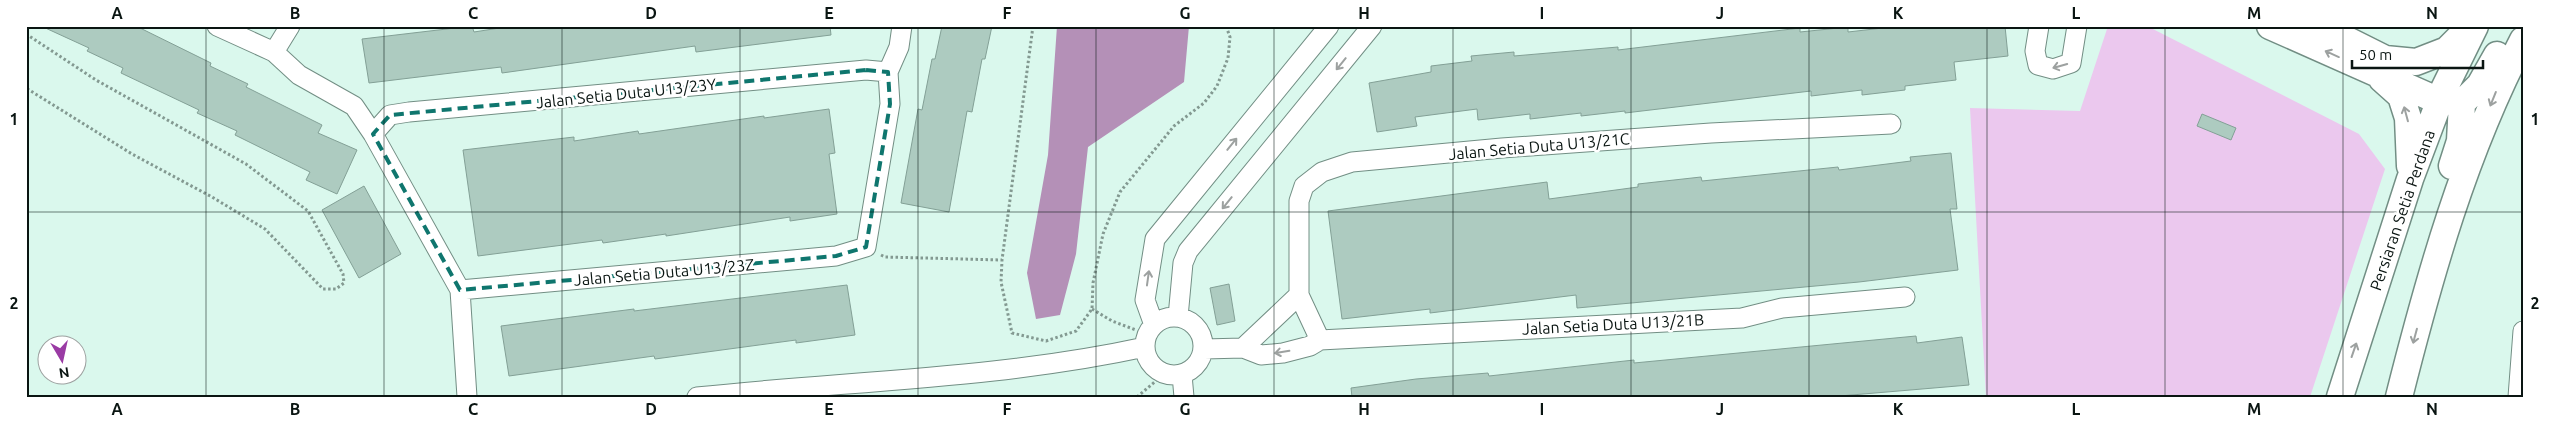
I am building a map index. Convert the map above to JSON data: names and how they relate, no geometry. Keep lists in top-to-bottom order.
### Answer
{
  "streets": {
    "main road": ["Persiaran Setia Perdana"],
    "street": [
      "Jalan Setia Duta U13/23Y",
      "Jalan Setia Duta U13/21C",
      "Jalan Setia Duta U13/23Z",
      "Jalan Setia Duta U13/21B"
    ]
  },
  "scale_bar": "50 m",
  "north": "bottom",
  "grid": {
    "columns": [
      "A",
      "B",
      "C",
      "D",
      "E",
      "F",
      "G",
      "H",
      "I",
      "J",
      "K",
      "L",
      "M",
      "N"
    ],
    "rows": ["1", "2"]
  }
}
